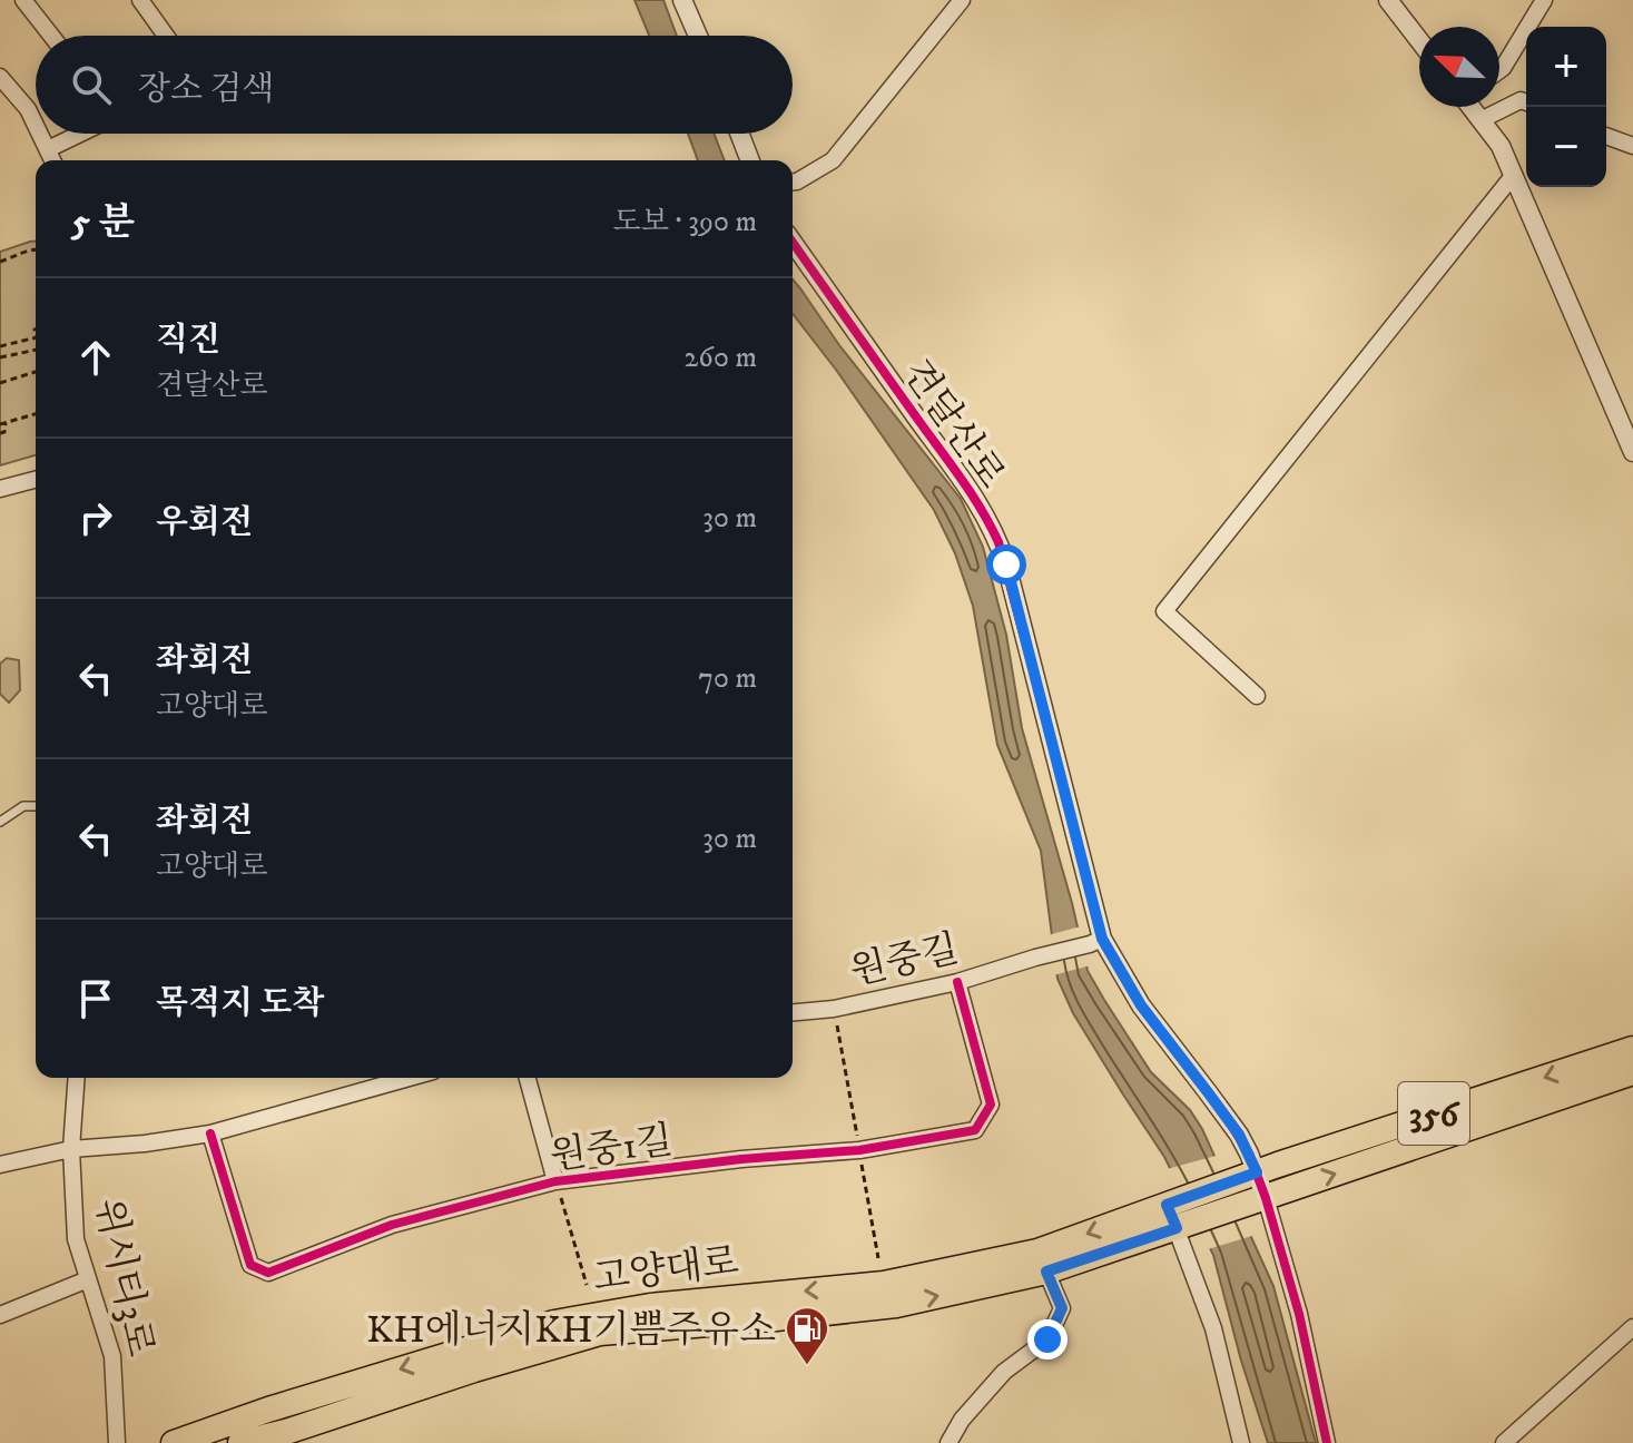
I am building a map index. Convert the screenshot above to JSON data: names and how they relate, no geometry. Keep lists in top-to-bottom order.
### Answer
{
  "streets": {
    "main road": ["356", "고양대로"],
    "street": [
      "견달산로",
      "원중길",
      "원중1길",
      "위시티3로"
    ]
  },
  "crossings": [
    ["견달산로", "원중길"],
    ["견달산로", "356"],
    ["원중길", "원중1길"],
    ["356", "고양대로"]
  ],
  "places": {
    "fuel station": ["KH에너지KH기쁨주유소"]
  },
  "north": "top left",
  "page": {
    "map_buttons": ["+", "−"],
    "search": "장소 검색",
    "heading": ["5 분", "도보 · 390 m"],
    "list": [
      ["직진", "견달산로", "260 m"],
      ["우회전", "30 m"],
      ["좌회전", "고양대로", "70 m"],
      ["좌회전", "고양대로", "30 m"],
      "목적지 도착"
    ]
  }
}
